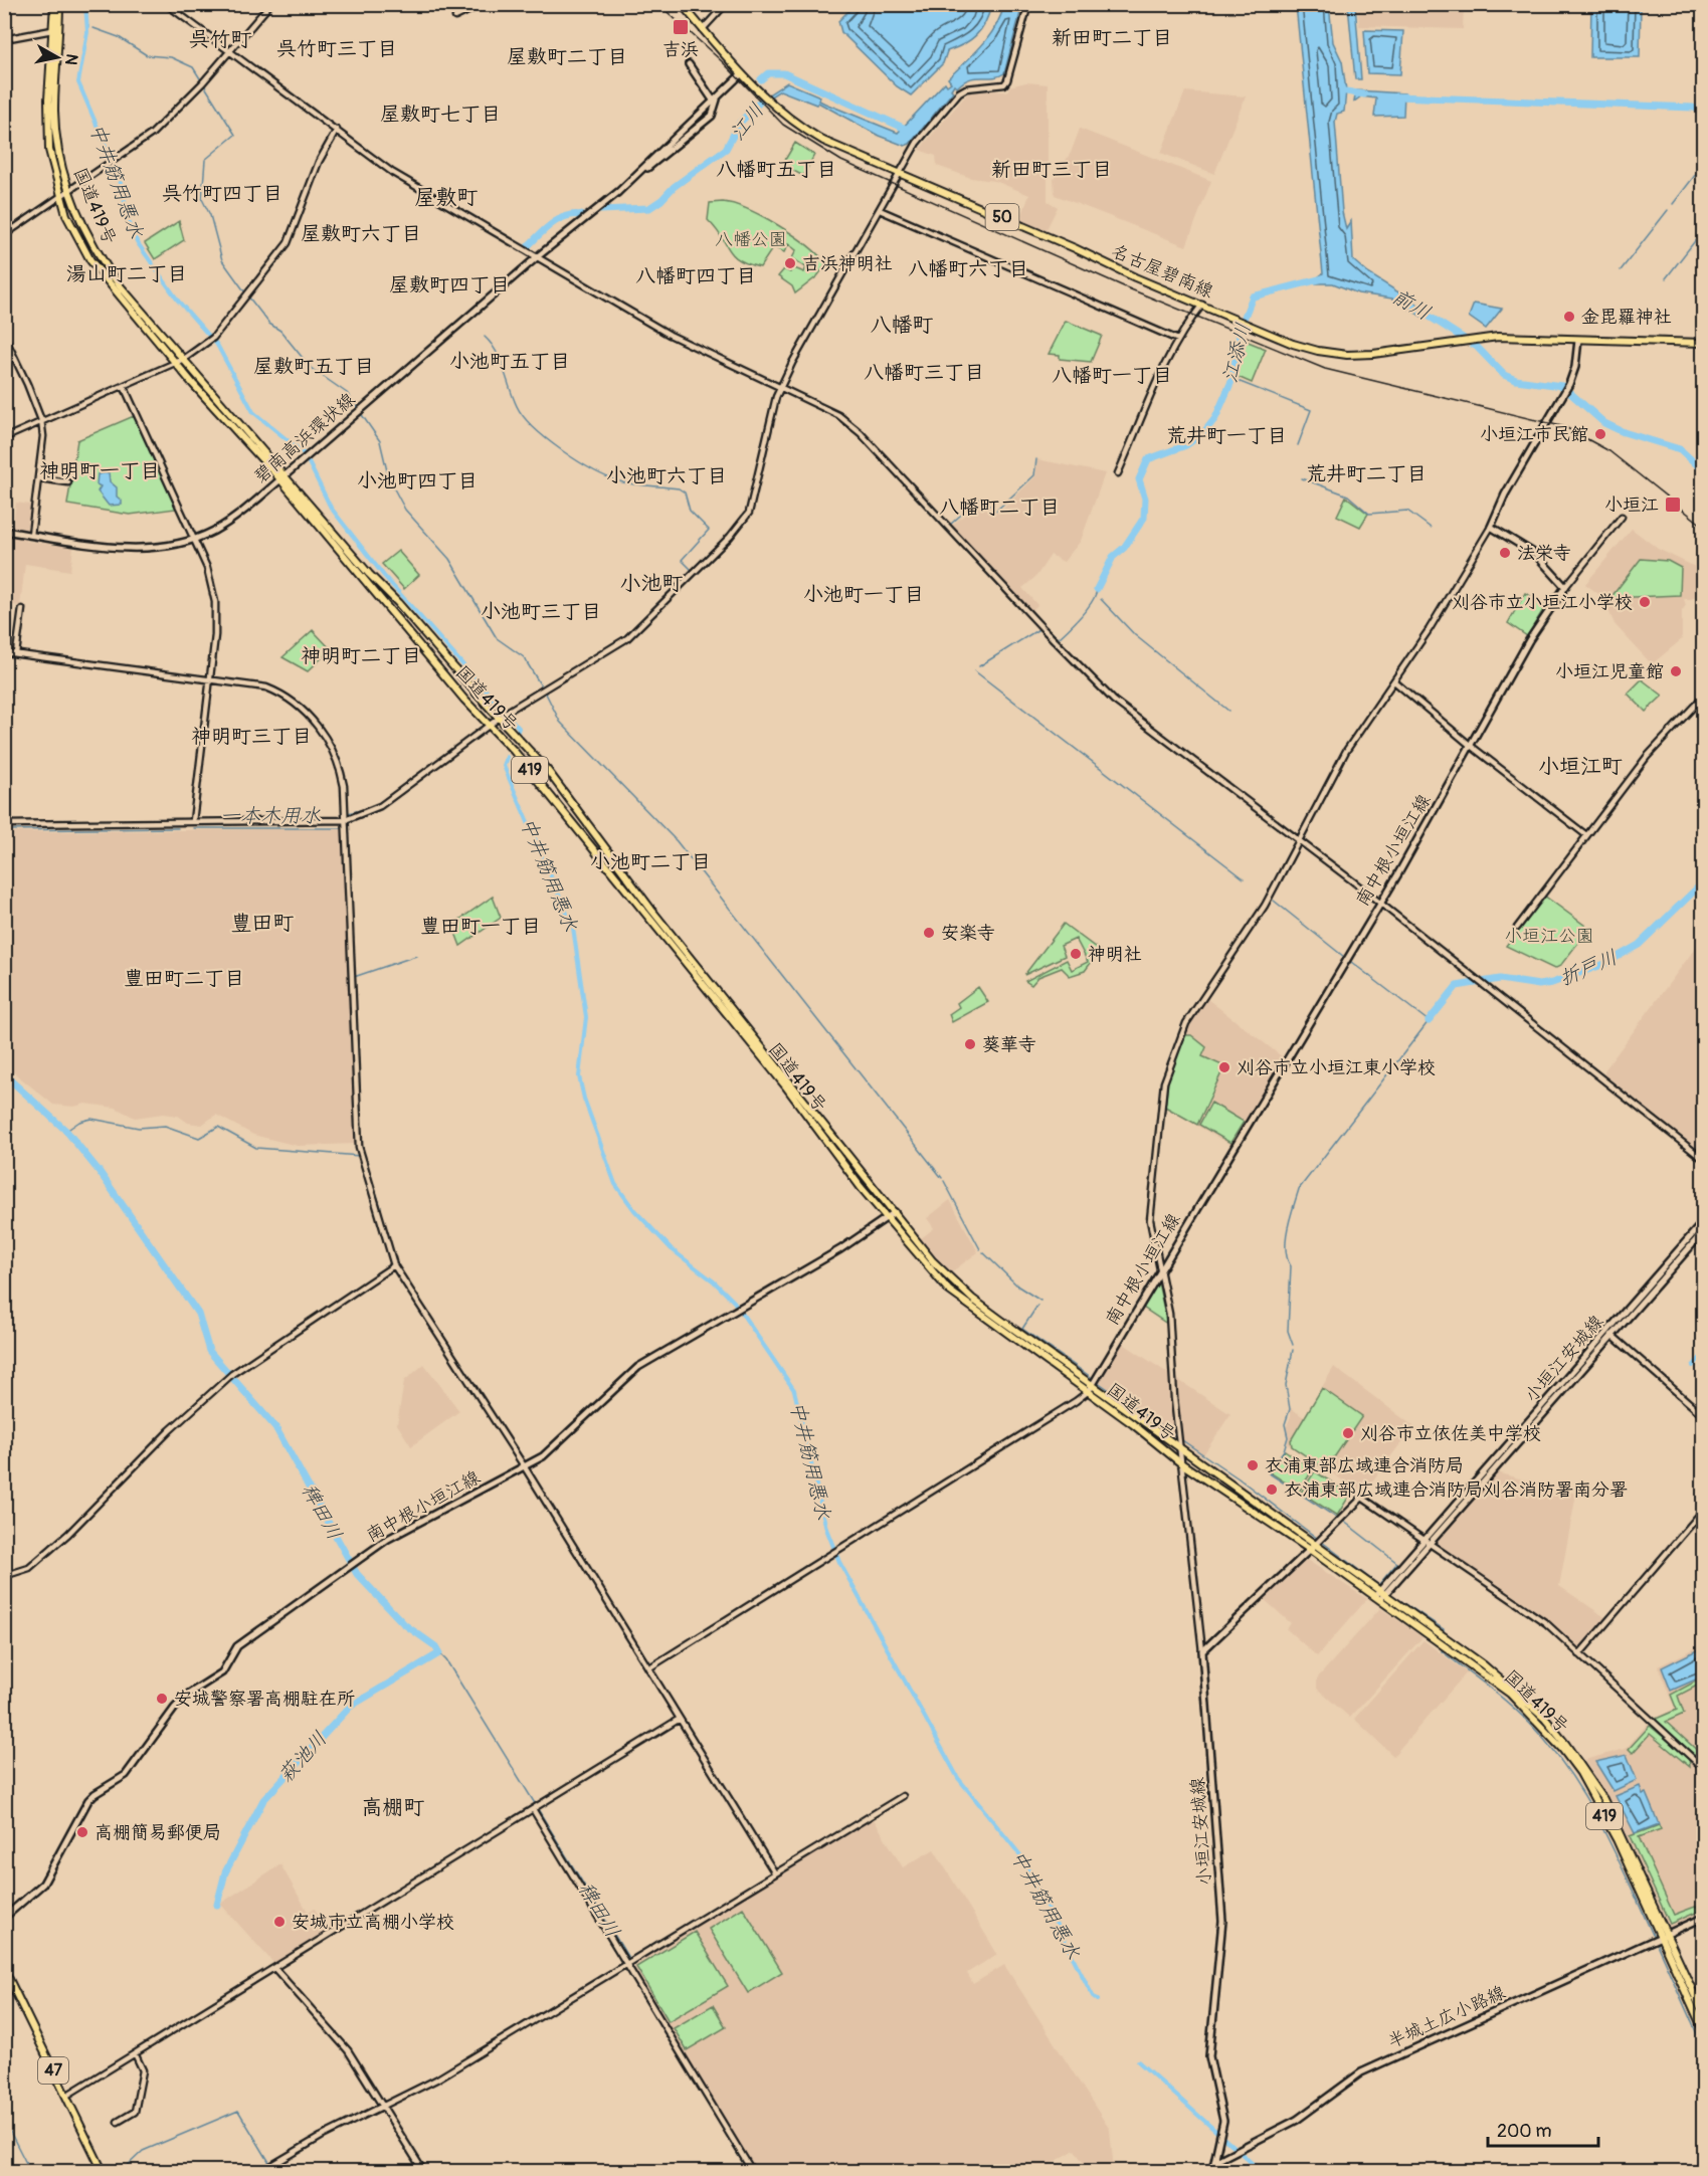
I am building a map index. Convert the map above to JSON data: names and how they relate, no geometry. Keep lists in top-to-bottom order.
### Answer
{
  "streets": {
    "main road": [
      "国道419号",
      "50",
      "名古屋碧南線",
      "碧南高浜環状線",
      "419",
      "南中根小垣江線",
      "小垣江安城線",
      "半城土広小路線",
      "47"
    ]
  },
  "crossings": [
    ["国道419号", "碧南高浜環状線"],
    ["国道419号", "南中根小垣江線"],
    ["国道419号", "小垣江安城線"],
    ["国道419号", "半城土広小路線"],
    ["名古屋碧南線", "碧南高浜環状線"],
    ["小垣江安城線", "半城土広小路線"]
  ],
  "districts": [
    "新田町二丁目",
    "呉竹町",
    "呉竹町三丁目",
    "屋敷町二丁目",
    "屋敷町七丁目",
    "八幡町五丁目",
    "新田町三丁目",
    "呉竹町四丁目",
    "屋敷町",
    "屋敷町六丁目",
    "八幡町六丁目",
    "湯山町二丁目",
    "八幡町四丁目",
    "屋敷町四丁目",
    "八幡町",
    "小池町五丁目",
    "屋敷町五丁目",
    "八幡町三丁目",
    "八幡町一丁目",
    "荒井町一丁目",
    "神明町一丁目",
    "荒井町二丁目",
    "小池町六丁目",
    "小池町四丁目",
    "八幡町二丁目",
    "小池町",
    "小池町一丁目",
    "小池町三丁目",
    "神明町二丁目",
    "神明町三丁目",
    "小垣江町",
    "小池町二丁目",
    "豊田町",
    "豊田町一丁目",
    "豊田町二丁目",
    "高棚町"
  ],
  "water": [
    "江川",
    "中井筋用悪水",
    "前川",
    "江添川",
    "一本木用水",
    "折戸川",
    "稗田川",
    "萩池川"
  ],
  "parks": ["八幡公園", "小垣江公園"],
  "places": {
    "transit": ["吉浜", "小垣江"],
    "other": [
      "吉浜神明社",
      "金毘羅神社",
      "小垣江市民館",
      "法栄寺",
      "刈谷市立小垣江小学校",
      "小垣江児童館",
      "安楽寺",
      "神明社",
      "葵華寺",
      "刈谷市立小垣江東小学校",
      "刈谷市立依佐美中学校",
      "衣浦東部広域連合消防局",
      "衣浦東部広域連合消防局刈谷消防署南分署",
      "安城警察署高棚駐在所",
      "高棚簡易郵便局",
      "安城市立高棚小学校"
    ]
  },
  "scale_bar": "200 m",
  "north": "right"
}
